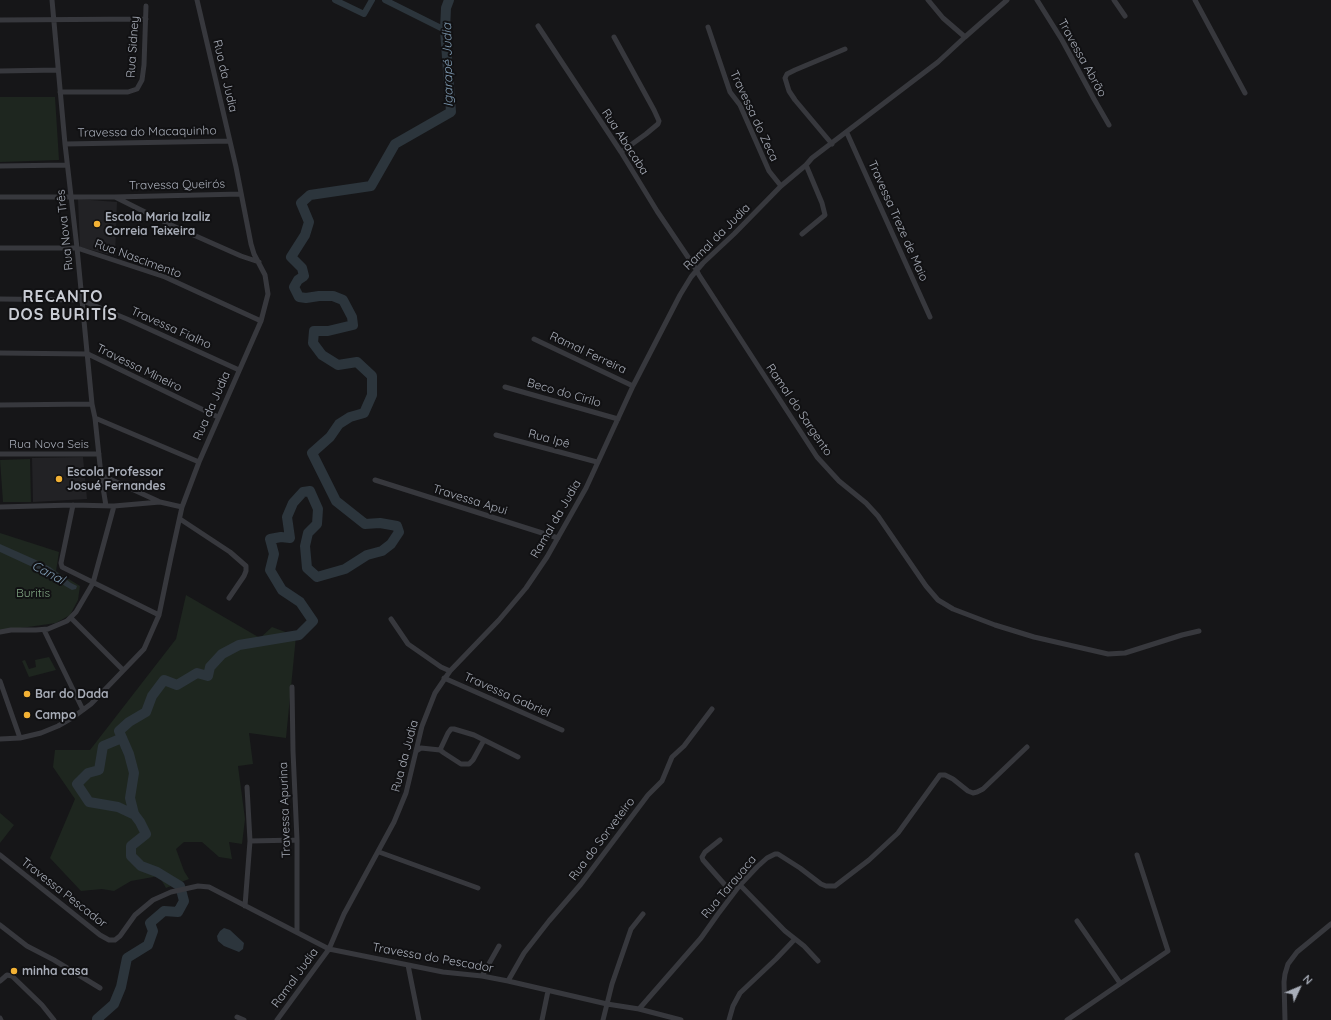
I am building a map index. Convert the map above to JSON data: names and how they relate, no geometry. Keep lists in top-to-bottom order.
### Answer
{
  "streets": {
    "street": [
      "Rua Sidney",
      "Travessa Abrão",
      "Rua da Judia",
      "Travessa do Zeca",
      "Travessa do Macaquinho",
      "Rua Abacaba",
      "Travessa Queirós",
      "Travessa Treze de Maio",
      "Rua Nova Três",
      "Ramal da Judia",
      "Rua Nascimento",
      "Travessa Fialho",
      "Ramal Ferreira",
      "Travessa Mineiro",
      "Beco do Cirilo",
      "Ramal do Sargento",
      "Rua Ipê",
      "Rua Nova Seis",
      "Travessa Apui",
      "Travessa Gabriel",
      "Travessa Apurina",
      "Rua do Sorveteiro",
      "Rua Tarauaca",
      "Travessa Pescador",
      "Travessa do Pescador",
      "Ramal Judia"
    ]
  },
  "crossings": [
    ["Rua Sidney", "Rua Nova Três"],
    ["Rua da Judia", "Travessa do Macaquinho"],
    ["Rua da Judia", "Travessa Queirós"],
    ["Rua da Judia", "Ramal da Judia"],
    ["Rua da Judia", "Rua Nascimento"],
    ["Rua da Judia", "Travessa Fialho"],
    ["Rua da Judia", "Travessa Mineiro"],
    ["Rua da Judia", "Travessa Gabriel"],
    ["Rua da Judia", "Travessa do Pescador"],
    ["Rua da Judia", "Ramal Judia"],
    ["Travessa do Zeca", "Ramal da Judia"],
    ["Travessa do Macaquinho", "Rua Nova Três"],
    ["Rua Abacaba", "Ramal da Judia"],
    ["Rua Abacaba", "Ramal do Sargento"],
    ["Travessa Queirós", "Rua Nova Três"],
    ["Travessa Treze de Maio", "Ramal da Judia"],
    ["Rua Nova Três", "Rua Nascimento"],
    ["Rua Nova Três", "Travessa Fialho"],
    ["Rua Nova Três", "Travessa Mineiro"],
    ["Rua Nova Três", "Rua Nova Seis"],
    ["Ramal da Judia", "Ramal Ferreira"],
    ["Ramal da Judia", "Beco do Cirilo"],
    ["Ramal da Judia", "Ramal do Sargento"],
    ["Ramal da Judia", "Rua Ipê"],
    ["Ramal da Judia", "Travessa Apui"],
    ["Travessa Apurina", "Travessa do Pescador"],
    ["Rua do Sorveteiro", "Travessa do Pescador"],
    ["Rua Tarauaca", "Travessa do Pescador"],
    ["Travessa Pescador", "Travessa do Pescador"],
    ["Travessa do Pescador", "Ramal Judia"]
  ],
  "districts": ["RECANTO DOS BURITÍS"],
  "water": ["Igarapé Judia", "Canal"],
  "parks": ["Buritis"],
  "places": [
    "Escola Maria Izaliz Correia Teixeira",
    "Escola Professor Josué Fernandes",
    "Bar do Dada",
    "Campo",
    "minha casa"
  ],
  "north": "top right"
}
